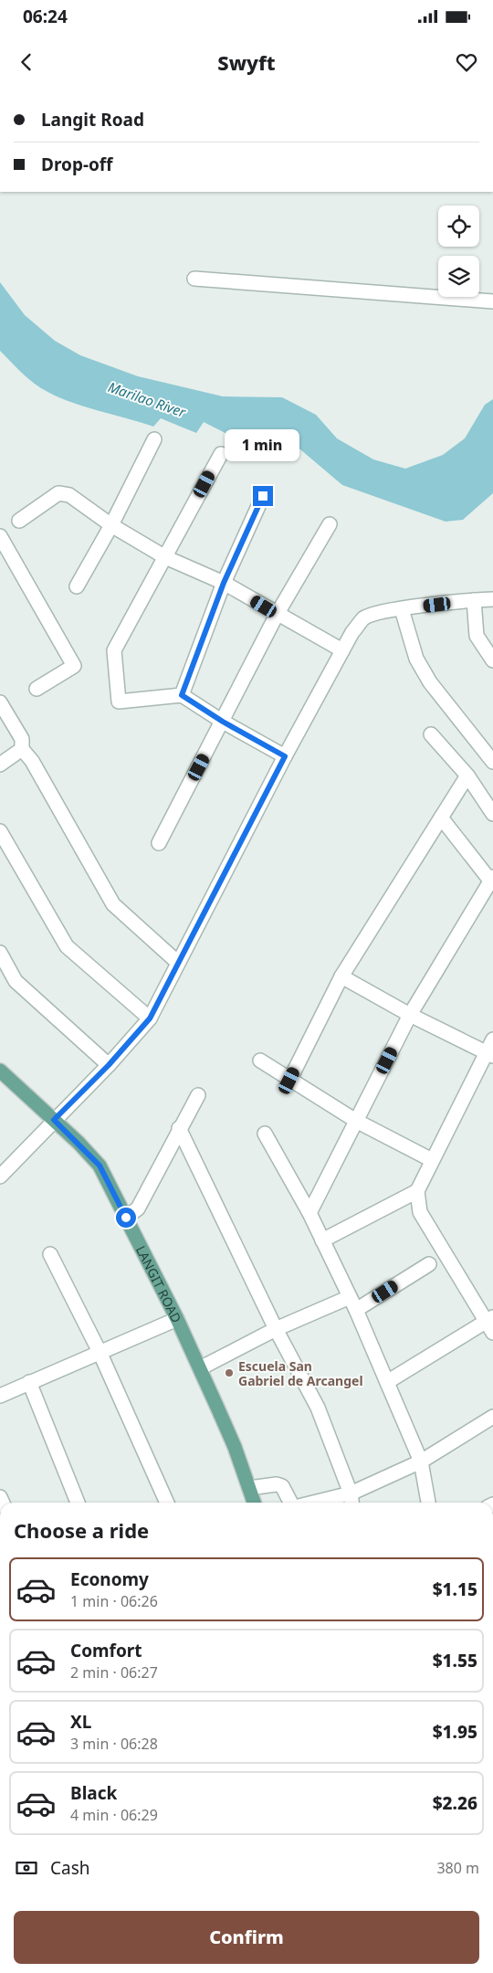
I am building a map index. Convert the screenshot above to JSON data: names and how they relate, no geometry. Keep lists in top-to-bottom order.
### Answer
{
  "streets": {
    "main road": ["LANGIT ROAD"]
  },
  "water": ["Marilao River"],
  "places": ["Escuela San Gabriel de Arcangel"],
  "page": {
    "status": "06:24",
    "header": "Swyft",
    "banner": ["Langit Road", "Drop-off"],
    "bubble": "1 min",
    "heading": "Choose a ride",
    "list": [
      {
        "name": "Economy",
        "note": "1 min · 06:26",
        "value": "$1.15"
      },
      {
        "name": "Comfort",
        "note": "2 min · 06:27",
        "value": "$1.55"
      },
      {
        "name": "XL",
        "note": "3 min · 06:28",
        "value": "$1.95"
      },
      {
        "name": "Black",
        "note": "4 min · 06:29",
        "value": "$2.26"
      }
    ],
    "pay": ["Cash", "380 m"],
    "buttons": "Confirm"
  }
}
